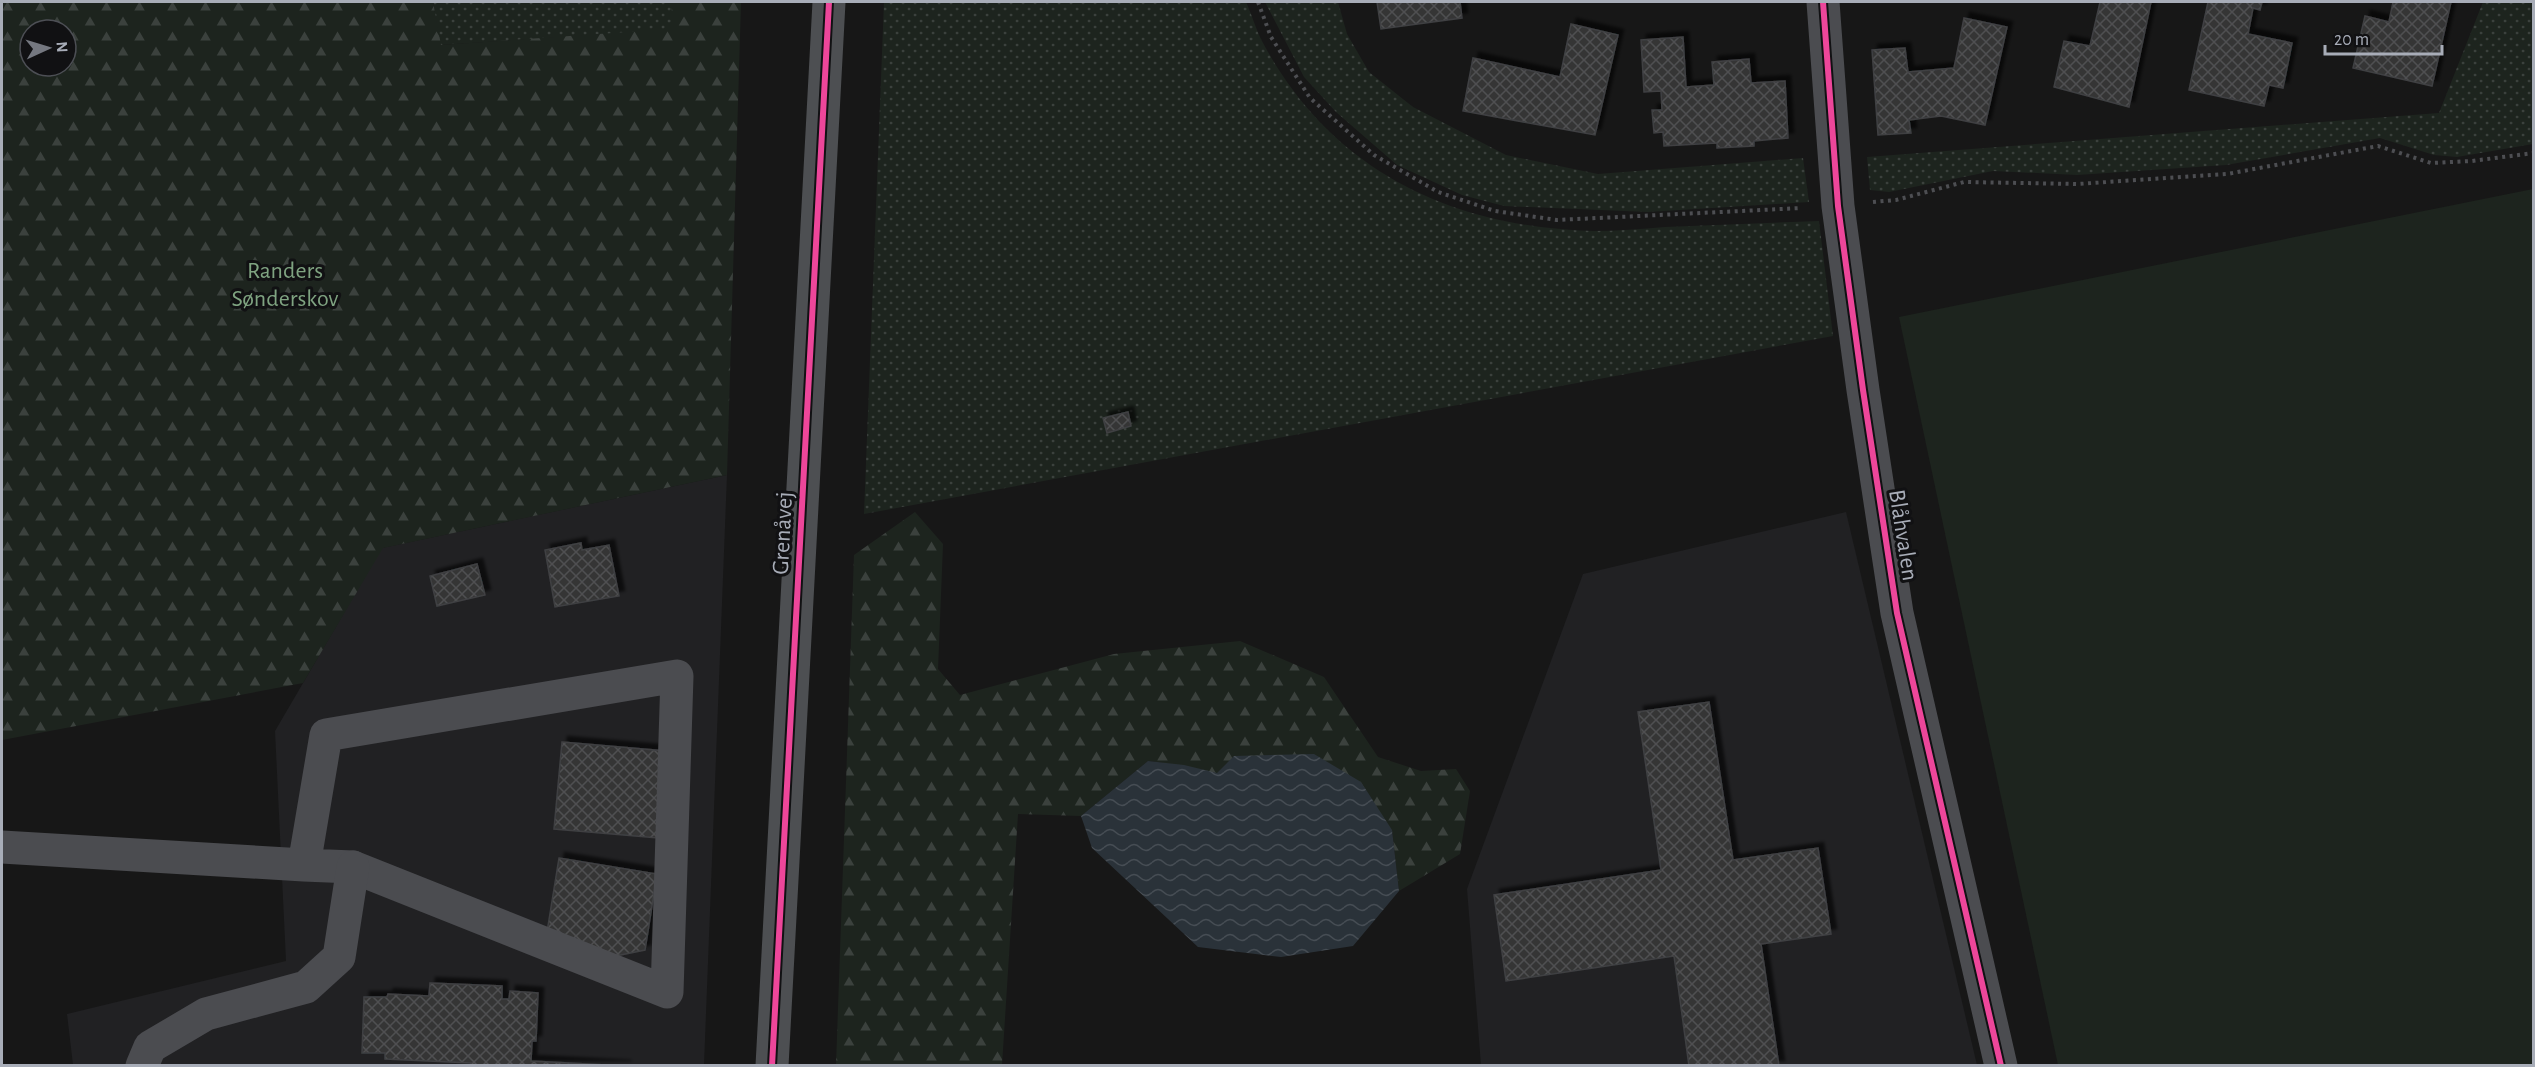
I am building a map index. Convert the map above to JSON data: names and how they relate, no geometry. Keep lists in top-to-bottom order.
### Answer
{
  "streets": {
    "main road": ["Grenåvej"],
    "street": ["Blåhvalen"]
  },
  "parks": ["Randers Sønderskov"],
  "scale_bar": "20 m",
  "north": "right"
}
